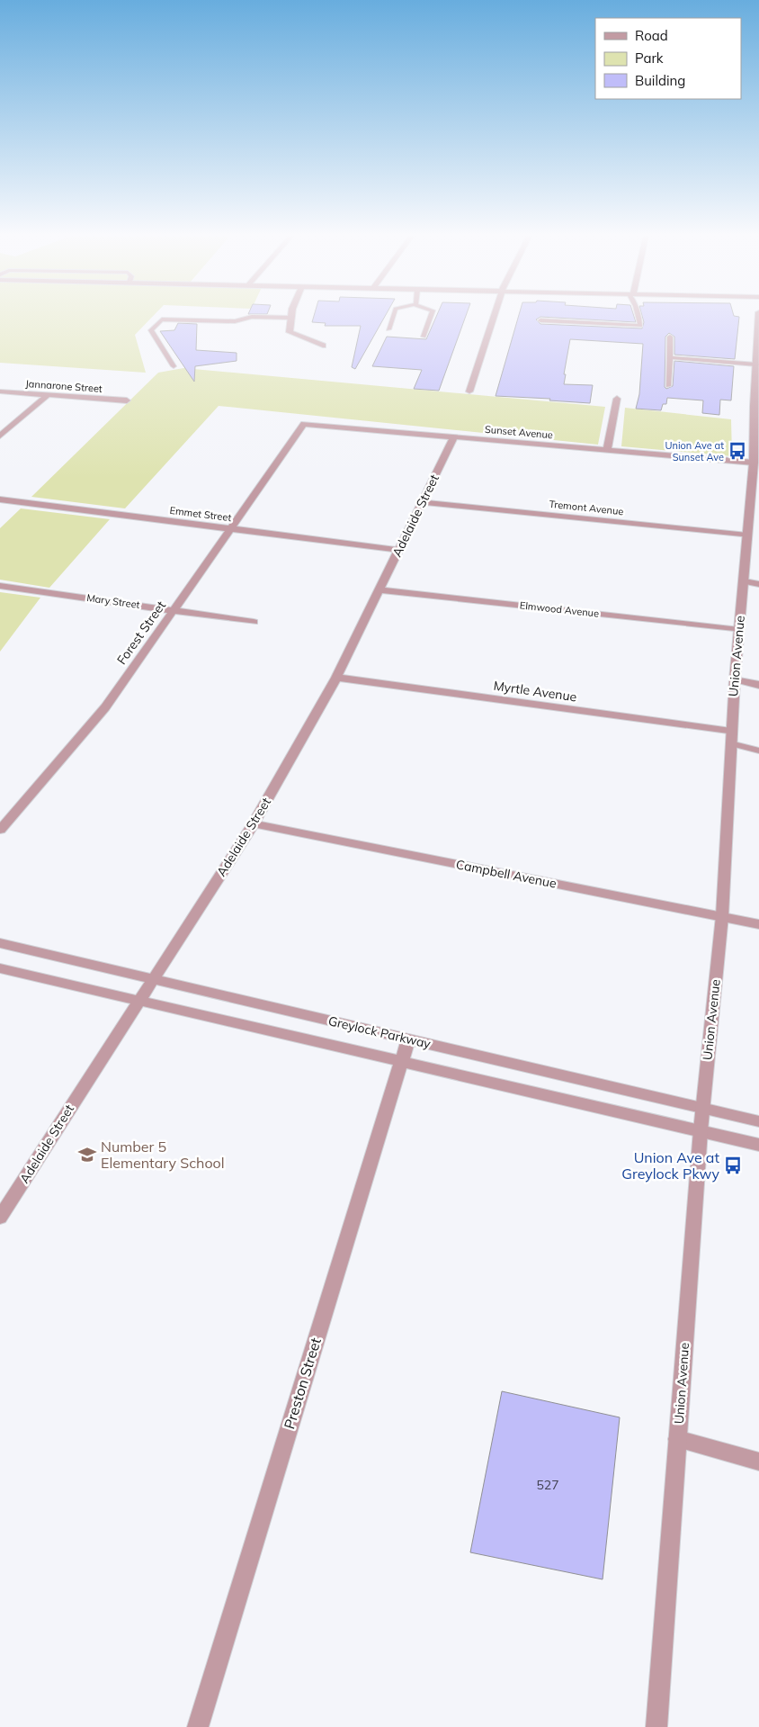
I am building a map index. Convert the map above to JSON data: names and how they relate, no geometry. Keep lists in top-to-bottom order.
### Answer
{
  "streets": {
    "street": [
      "Jannarone Street",
      "Sunset Avenue",
      "Tremont Avenue",
      "Emmet Street",
      "Adelaide Street",
      "Mary Street",
      "Elmwood Avenue",
      "Forest Street",
      "Union Avenue",
      "Myrtle Avenue",
      "Campbell Avenue",
      "Greylock Parkway",
      "Preston Street"
    ]
  },
  "crossings": [
    ["Sunset Avenue", "Adelaide Street"],
    ["Sunset Avenue", "Forest Street"],
    ["Sunset Avenue", "Union Avenue"],
    ["Tremont Avenue", "Adelaide Street"],
    ["Tremont Avenue", "Union Avenue"],
    ["Emmet Street", "Adelaide Street"],
    ["Emmet Street", "Forest Street"],
    ["Adelaide Street", "Elmwood Avenue"],
    ["Adelaide Street", "Myrtle Avenue"],
    ["Adelaide Street", "Campbell Avenue"],
    ["Adelaide Street", "Greylock Parkway"],
    ["Mary Street", "Forest Street"],
    ["Elmwood Avenue", "Union Avenue"],
    ["Union Avenue", "Myrtle Avenue"],
    ["Union Avenue", "Campbell Avenue"],
    ["Union Avenue", "Greylock Parkway"],
    ["Greylock Parkway", "Preston Street"]
  ],
  "places": {
    "bus stop": ["Union Ave at Sunset Ave", "Union Ave at Greylock Pkwy"],
    "school or university": ["Number 5 Elementary School"]
  },
  "house_numbers": ["527"],
  "legend": ["Road", "Park", "Building"]
}
